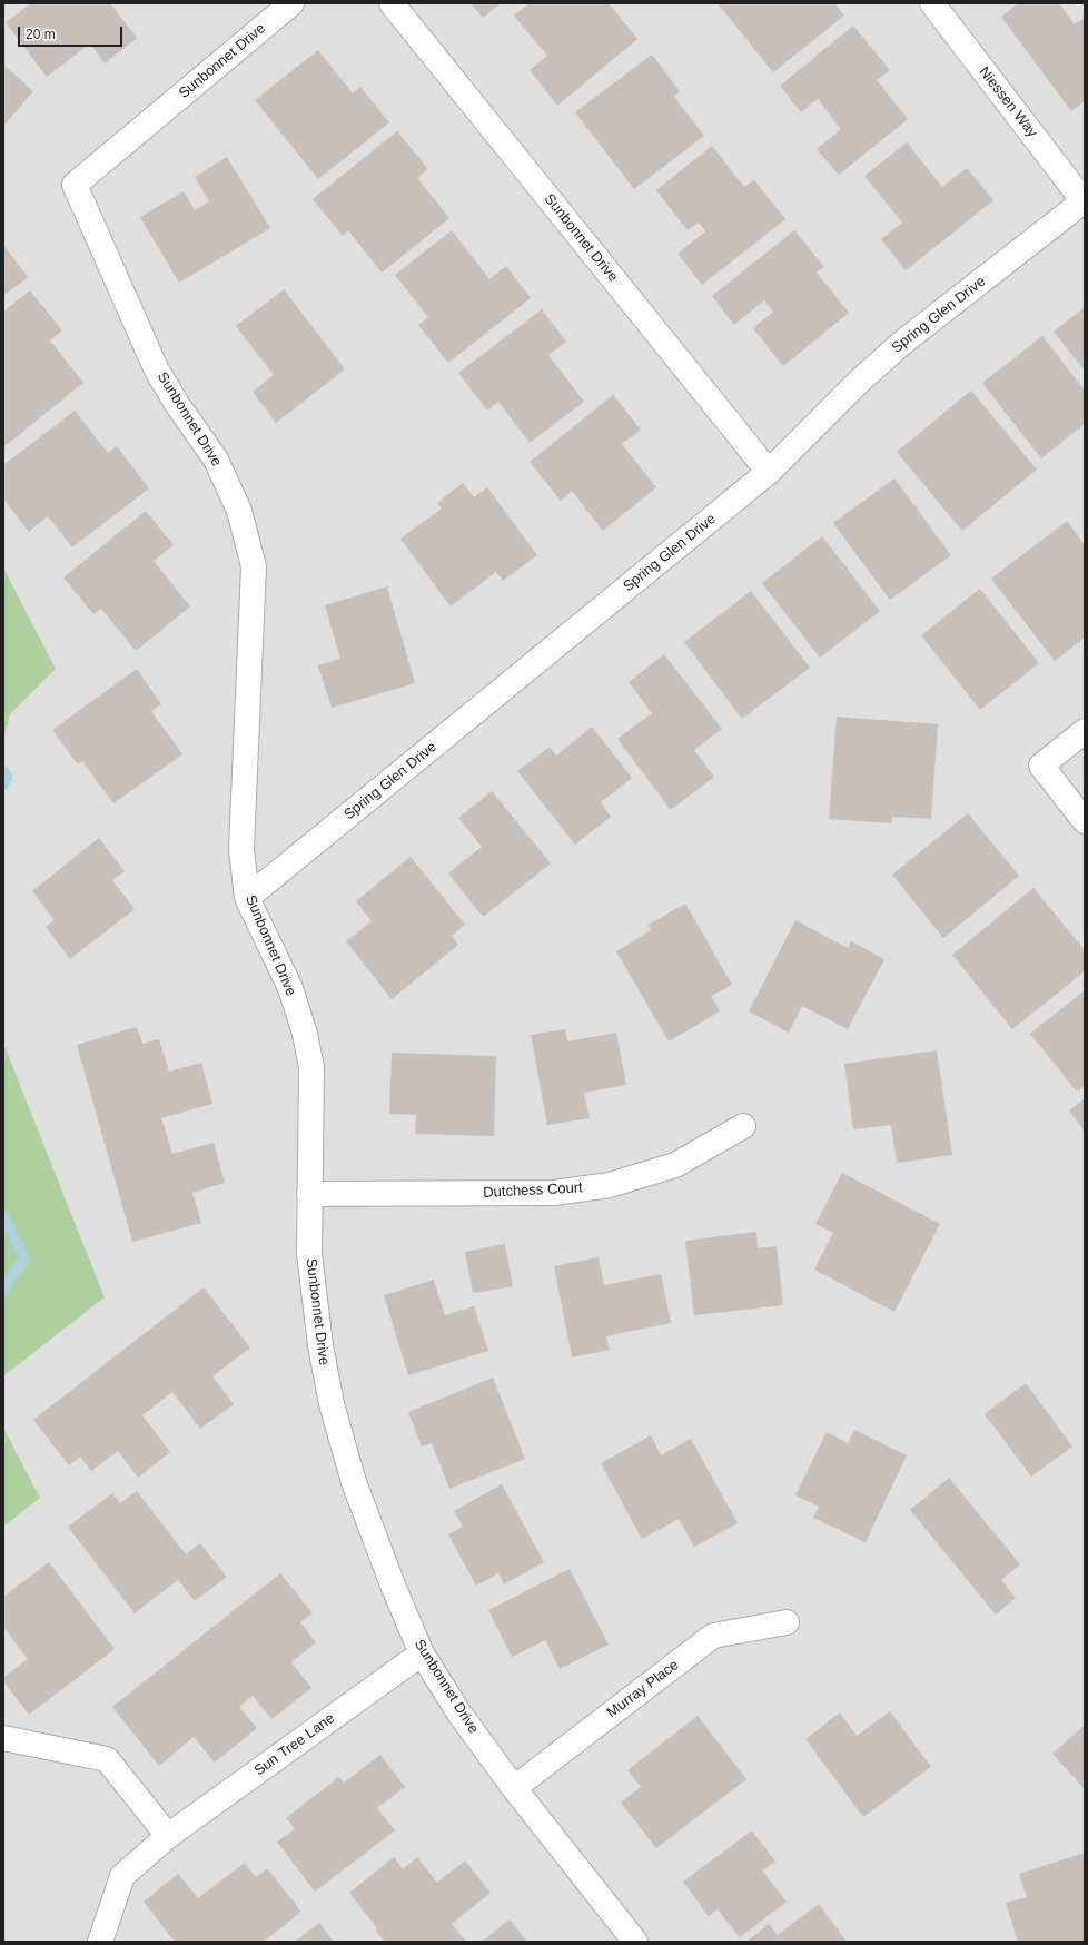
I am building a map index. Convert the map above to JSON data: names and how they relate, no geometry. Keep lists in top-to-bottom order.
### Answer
{
  "streets": {
    "street": [
      "Sunbonnet Drive",
      "Niessen Way",
      "Spring Glen Drive",
      "Dutchess Court",
      "Murray Place",
      "Sun Tree Lane"
    ]
  },
  "crossings": [
    ["Sunbonnet Drive", "Spring Glen Drive"],
    ["Sunbonnet Drive", "Dutchess Court"],
    ["Sunbonnet Drive", "Murray Place"],
    ["Sunbonnet Drive", "Sun Tree Lane"],
    ["Niessen Way", "Spring Glen Drive"]
  ],
  "scale_bar": "20 m"
}
